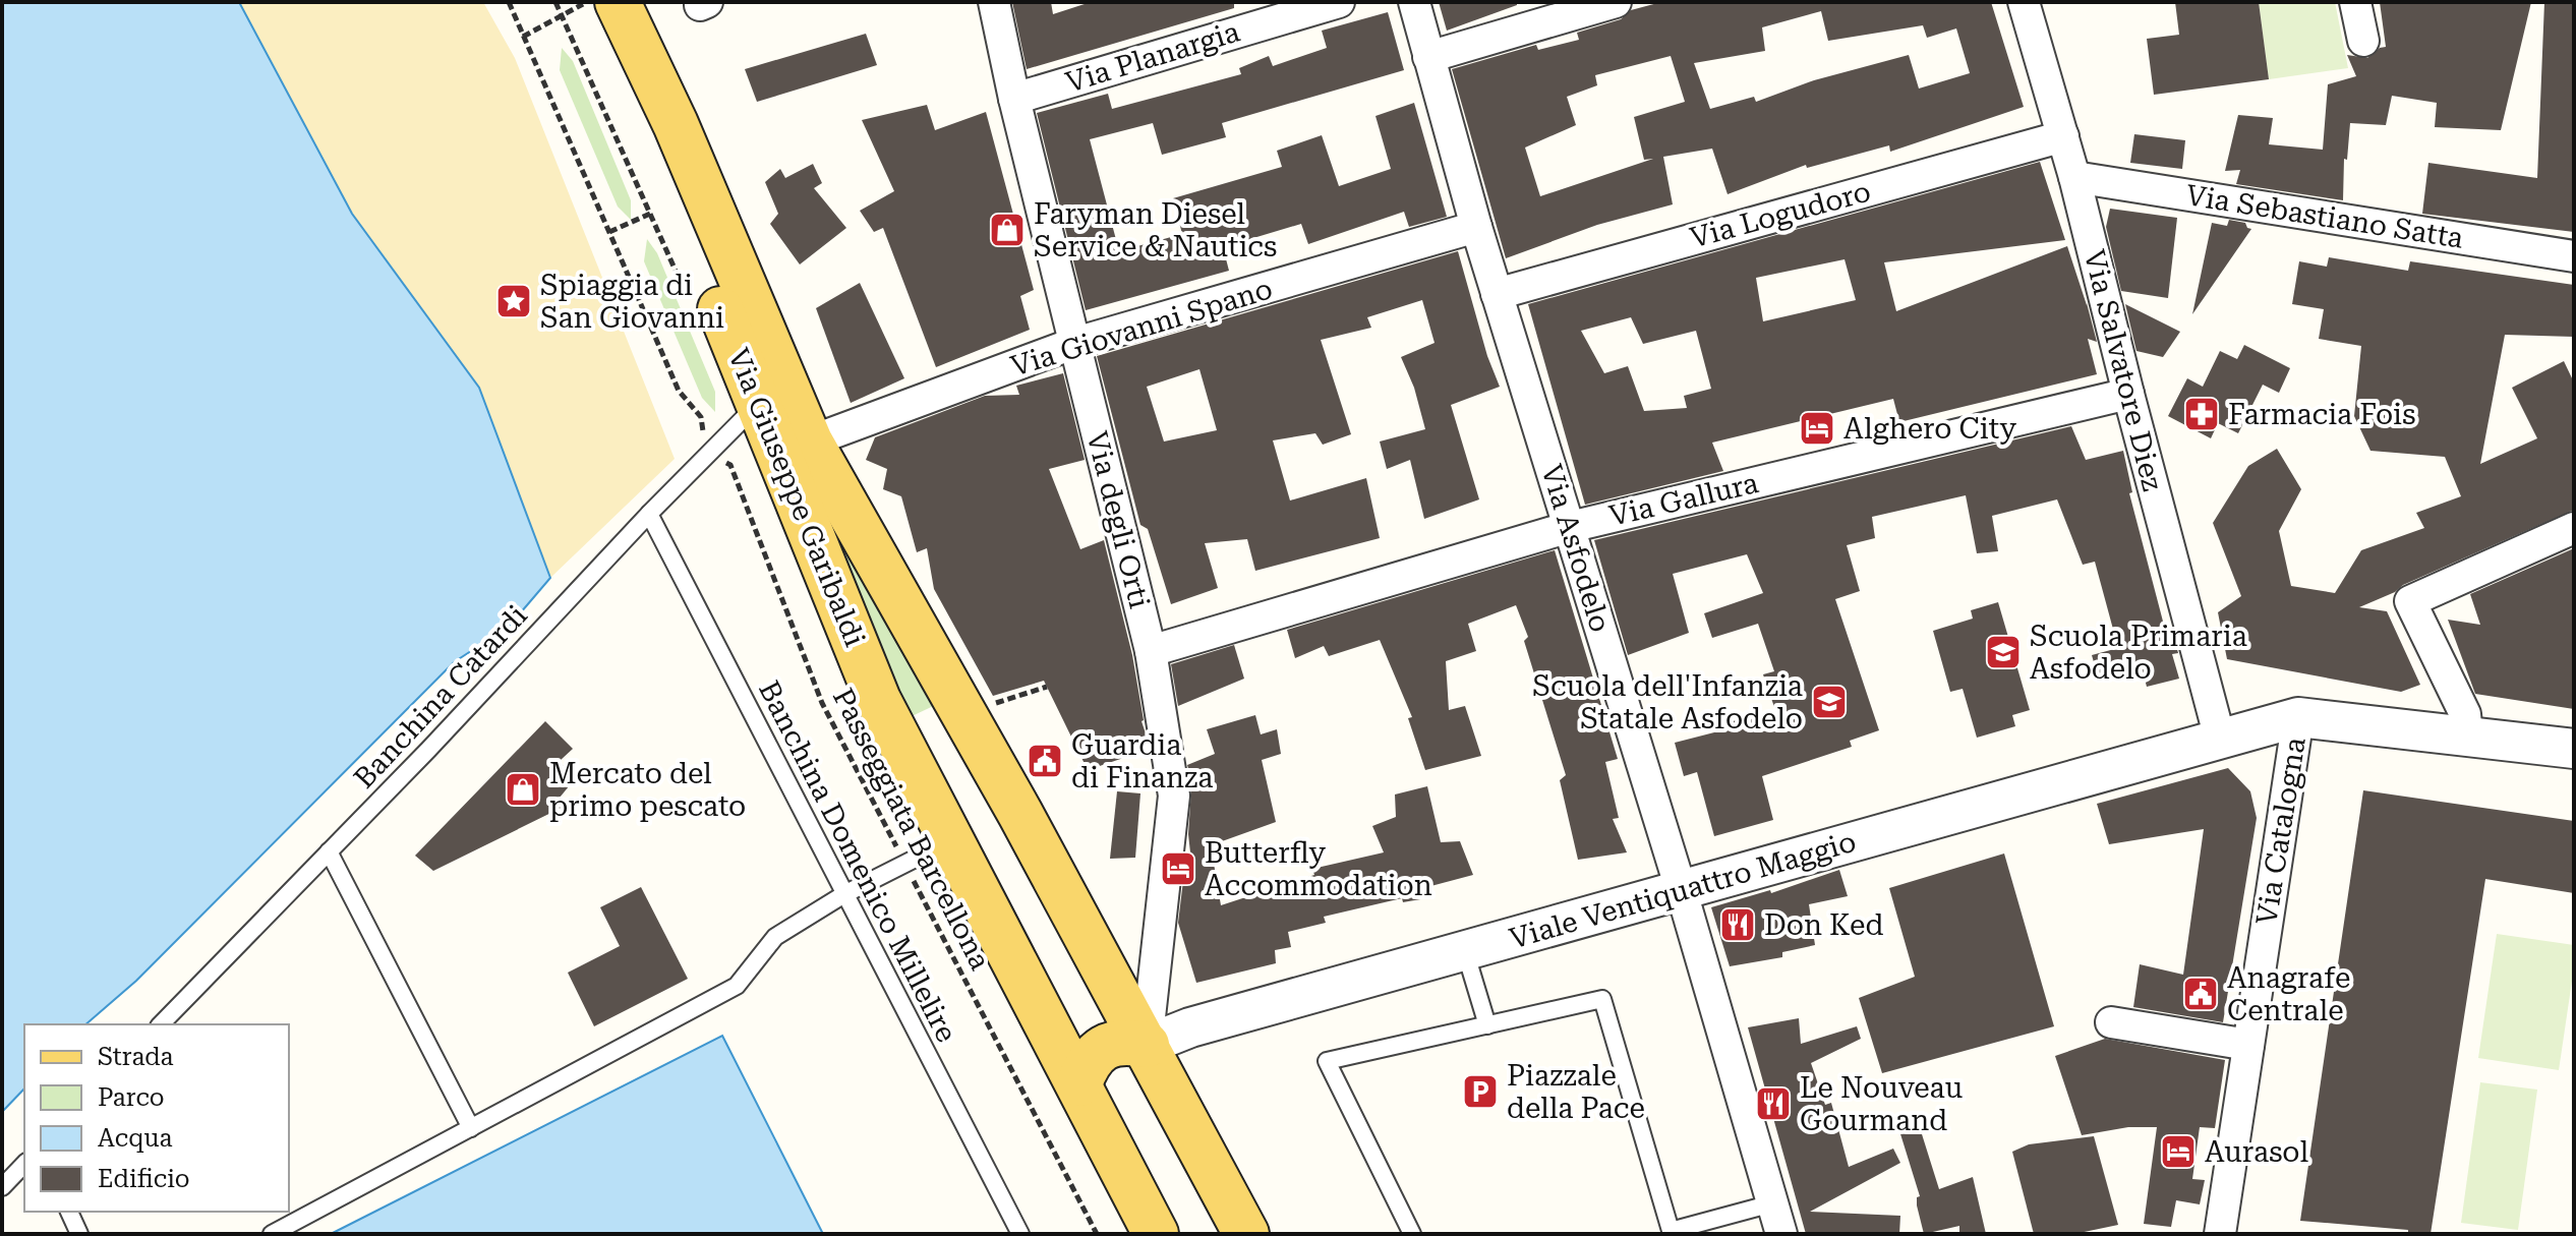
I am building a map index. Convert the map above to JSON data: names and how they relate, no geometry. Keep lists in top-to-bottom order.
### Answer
{
  "streets": {
    "main road": ["Via Giuseppe Garibaldi"],
    "street": [
      "Via Planargia",
      "Via Logudoro",
      "Via Sebastiano Satta",
      "Via Giovanni Spano",
      "Via Salvatore Diez",
      "Via Gallura",
      "Via degli Orti",
      "Via Asfodelo",
      "Via Catalogna",
      "Viale Ventiquattro Maggio"
    ],
    "lane": ["Banchina Catardi", "Banchina Domenico Millelire"],
    "path": ["Passeggiata Barcellona"]
  },
  "crossings": [
    ["Via Planargia", "Via degli Orti"],
    ["Via Logudoro", "Via Salvatore Diez"],
    ["Via Logudoro", "Via Asfodelo"],
    ["Via Sebastiano Satta", "Via Salvatore Diez"],
    ["Via Giovanni Spano", "Via Giuseppe Garibaldi"],
    ["Via Giovanni Spano", "Via degli Orti"],
    ["Via Giovanni Spano", "Via Asfodelo"],
    ["Via Salvatore Diez", "Via Gallura"],
    ["Via Salvatore Diez", "Viale Ventiquattro Maggio"],
    ["Via Giuseppe Garibaldi", "Via degli Orti"],
    ["Via Giuseppe Garibaldi", "Banchina Catardi"],
    ["Via Giuseppe Garibaldi", "Viale Ventiquattro Maggio"],
    ["Via Gallura", "Via degli Orti"],
    ["Via Gallura", "Via Asfodelo"],
    ["Via degli Orti", "Viale Ventiquattro Maggio"],
    ["Via Asfodelo", "Viale Ventiquattro Maggio"],
    ["Banchina Catardi", "Passeggiata Barcellona"],
    ["Banchina Catardi", "Banchina Domenico Millelire"],
    ["Via Catalogna", "Viale Ventiquattro Maggio"]
  ],
  "places": {
    "shop": ["Faryman Diesel Service & Nautics", "Mercato del primo pescato"],
    "place": ["Spiaggia di San Giovanni"],
    "pharmacy": ["Farmacia Fois"],
    "hotel": ["Alghero City", "Butterfly Accommodation", "Aurasol"],
    "school or university": ["Scuola Primaria Asfodelo", "Scuola dell'Infanzia Statale Asfodelo"],
    "public building": ["Guardia di Finanza", "Anagrafe Centrale"],
    "restaurant": ["Don Ked", "Le Nouveau Gourmand"],
    "parking": ["Piazzale della Pace"]
  },
  "legend": [
    "Strada",
    "Parco",
    "Acqua",
    "Edificio"
  ]
}
